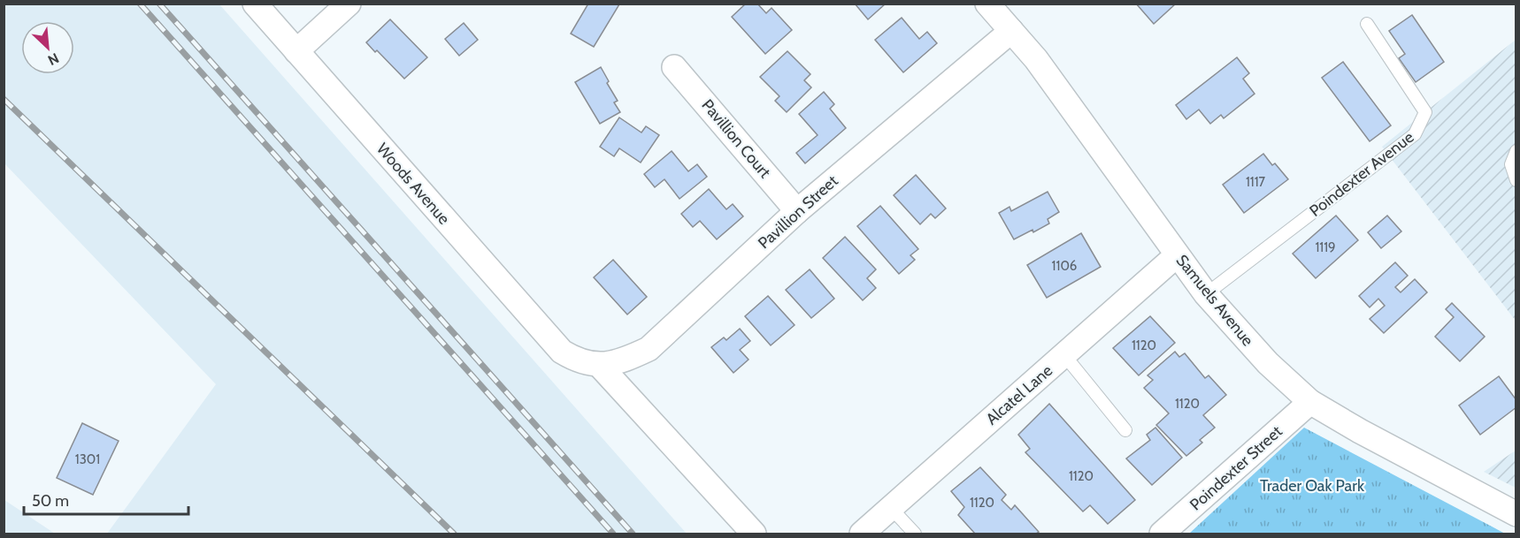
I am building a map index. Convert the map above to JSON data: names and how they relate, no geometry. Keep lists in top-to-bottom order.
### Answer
{
  "streets": {
    "street": [
      "Pavillion Court",
      "Woods Avenue",
      "Pavillion Street",
      "Samuels Avenue",
      "Alcatel Lane",
      "Poindexter Street"
    ],
    "lane": ["Poindexter Avenue"]
  },
  "crossings": [
    ["Pavillion Court", "Pavillion Street"],
    ["Poindexter Avenue", "Samuels Avenue"],
    ["Woods Avenue", "Pavillion Street"],
    ["Pavillion Street", "Samuels Avenue"],
    ["Samuels Avenue", "Alcatel Lane"],
    ["Samuels Avenue", "Poindexter Street"]
  ],
  "parks": ["Trader Oak Park"],
  "house_numbers": [
    "1117",
    "1119",
    "1106",
    "1120",
    "1120",
    "1301",
    "1120",
    "1120"
  ],
  "scale_bar": "50 m",
  "north": "bottom right"
}
